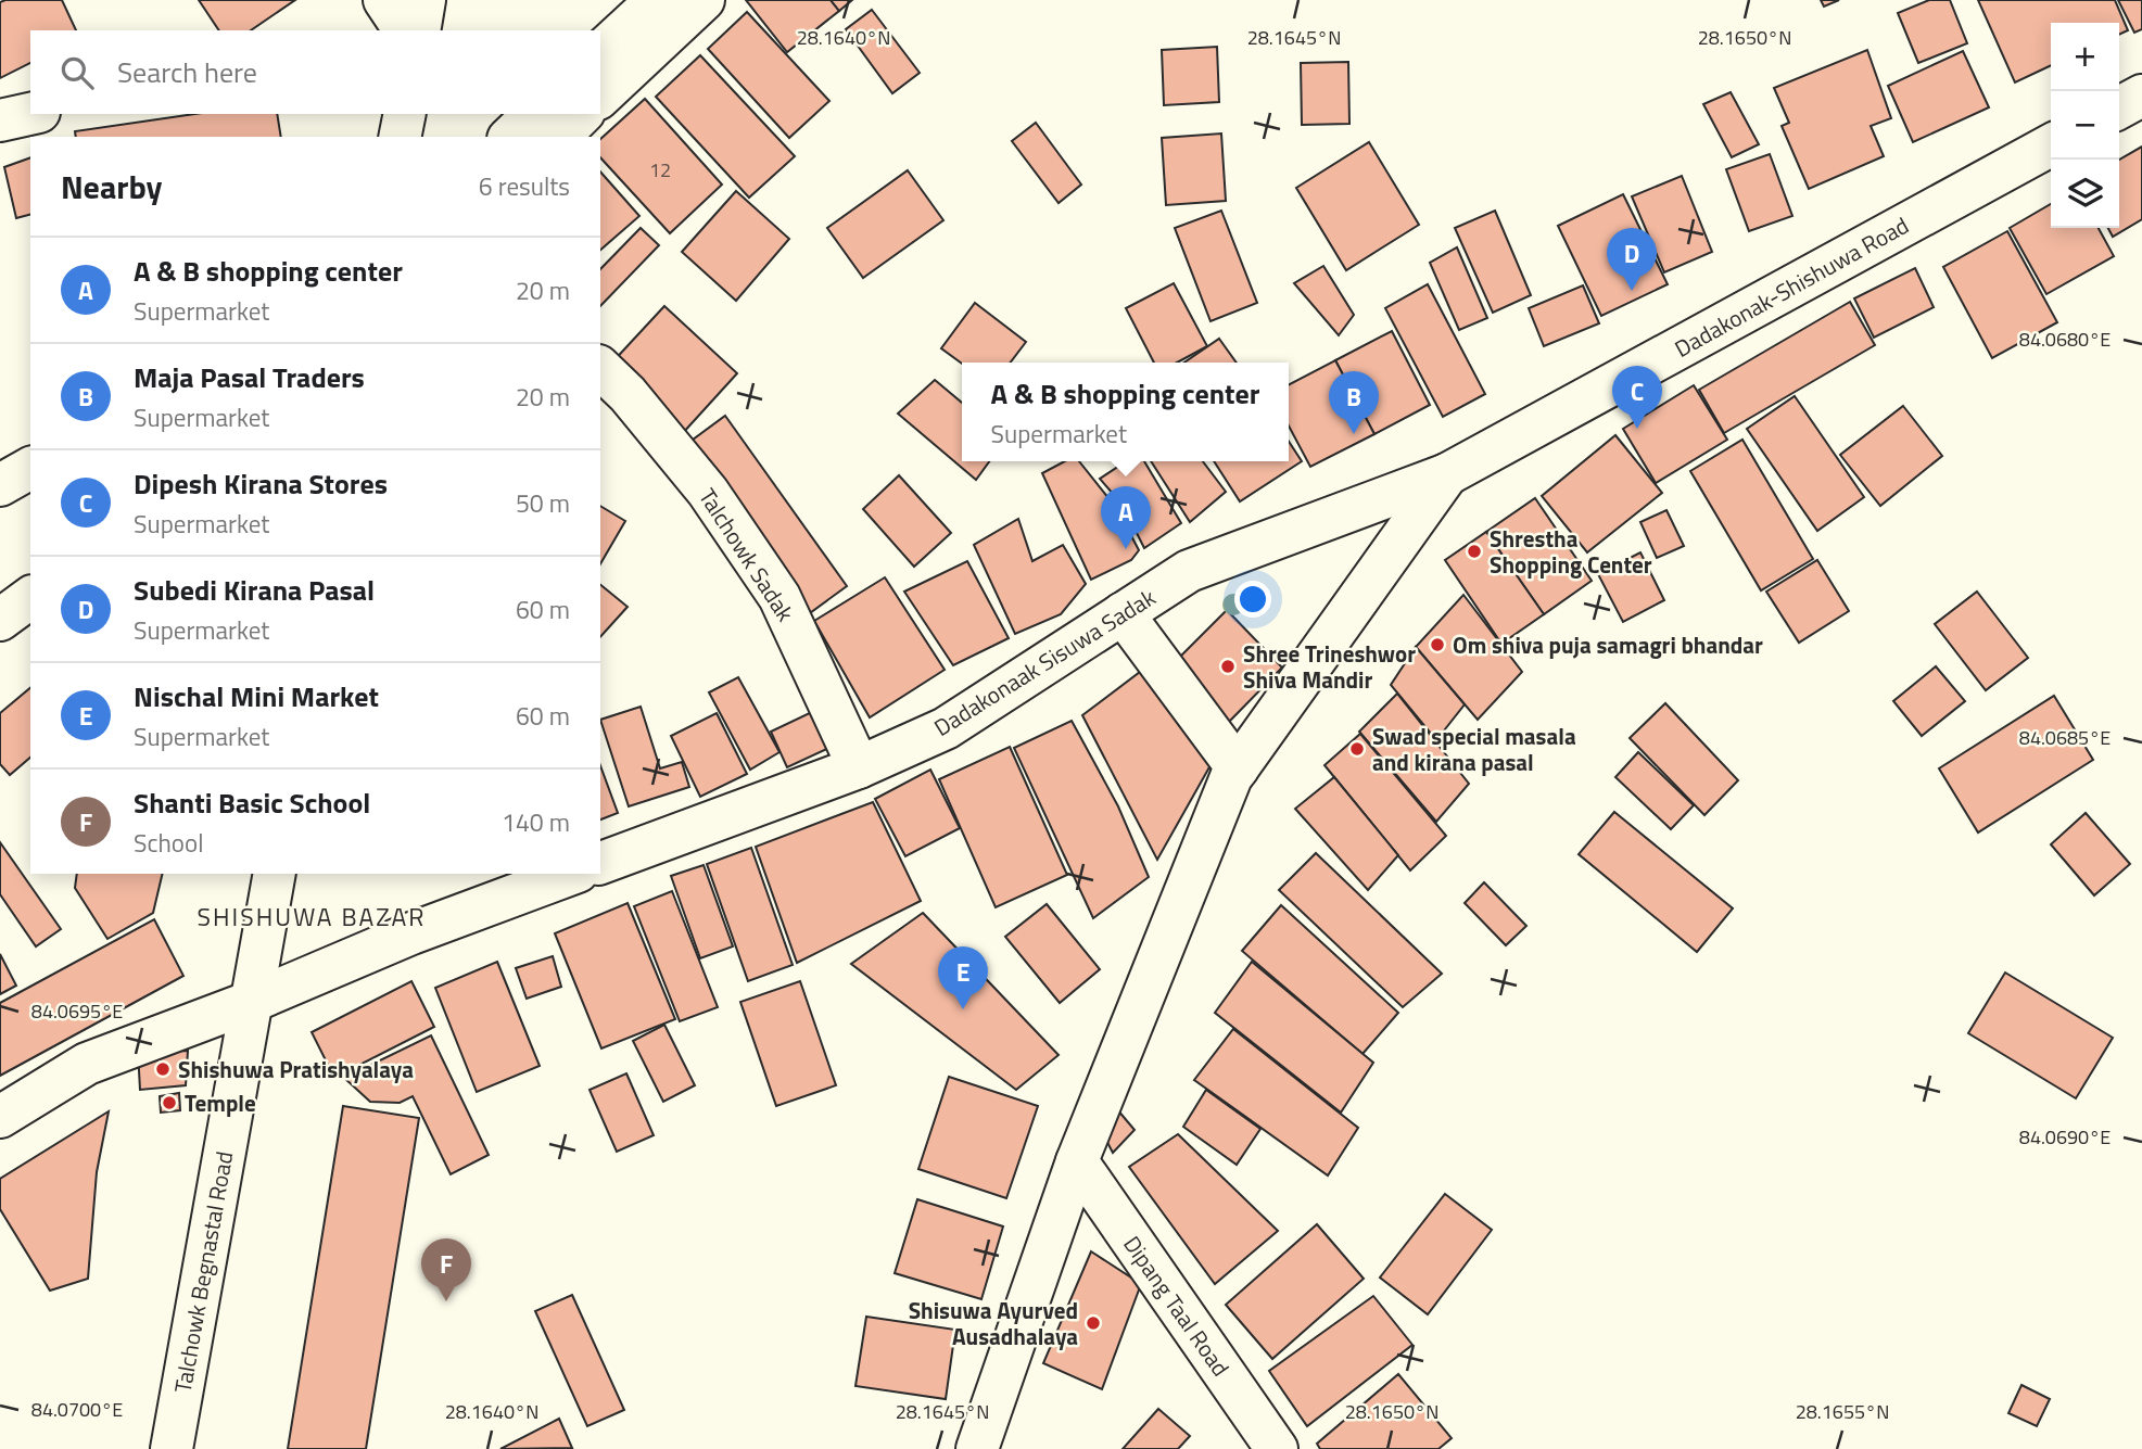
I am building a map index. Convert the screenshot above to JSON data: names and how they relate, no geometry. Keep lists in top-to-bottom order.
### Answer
{
  "streets": {
    "main road": [
      "Dadakonak-Shishuwa Road",
      "Talchowk Sadak",
      "Dadakonaak Sisuwa Sadak",
      "Talchowk Begnastal Road",
      "Dipang Taal Road"
    ]
  },
  "crossings": [
    ["Dadakonak-Shishuwa Road", "Dadakonaak Sisuwa Sadak"],
    ["Talchowk Sadak", "Dadakonaak Sisuwa Sadak"]
  ],
  "districts": ["SHISHUWA BAZAR"],
  "places": [
    "Shrestha Shopping Center",
    "Om shiva puja samagri bhandar",
    "Shree Trineshwor Shiva Mandir",
    "Swad special masala and kirana pasal",
    "Shishuwa Pratishyalaya",
    "Temple",
    "Shisuwa Ayurved Ausadhalaya"
  ],
  "house_numbers": ["12"],
  "page": {
    "map_buttons": ["+", "−"],
    "search": "Search here",
    "heading": ["Nearby", "6 results"],
    "pins": [
      "D",
      "C",
      "B",
      "A",
      "E",
      "F"
    ],
    "list": [
      {
        "mark": "A",
        "name": "A & B shopping center",
        "note": "Supermarket",
        "value": "20 m"
      },
      {
        "mark": "B",
        "name": "Maja Pasal Traders",
        "note": "Supermarket",
        "value": "20 m"
      },
      {
        "mark": "C",
        "name": "Dipesh Kirana Stores",
        "note": "Supermarket",
        "value": "50 m"
      },
      {
        "mark": "D",
        "name": "Subedi Kirana Pasal",
        "note": "Supermarket",
        "value": "60 m"
      },
      {
        "mark": "E",
        "name": "Nischal Mini Market",
        "note": "Supermarket",
        "value": "60 m"
      },
      {
        "mark": "F",
        "name": "Shanti Basic School",
        "note": "School",
        "value": "140 m"
      }
    ],
    "popup": ["A & B shopping center", "Supermarket"]
  },
  "coordinates": [
    "28.1640°N",
    "28.1645°N",
    "28.1650°N",
    "84.0680°E",
    "84.0685°E",
    "84.0695°E",
    "84.0690°E",
    "84.0700°E",
    "28.1655°N"
  ]
}
